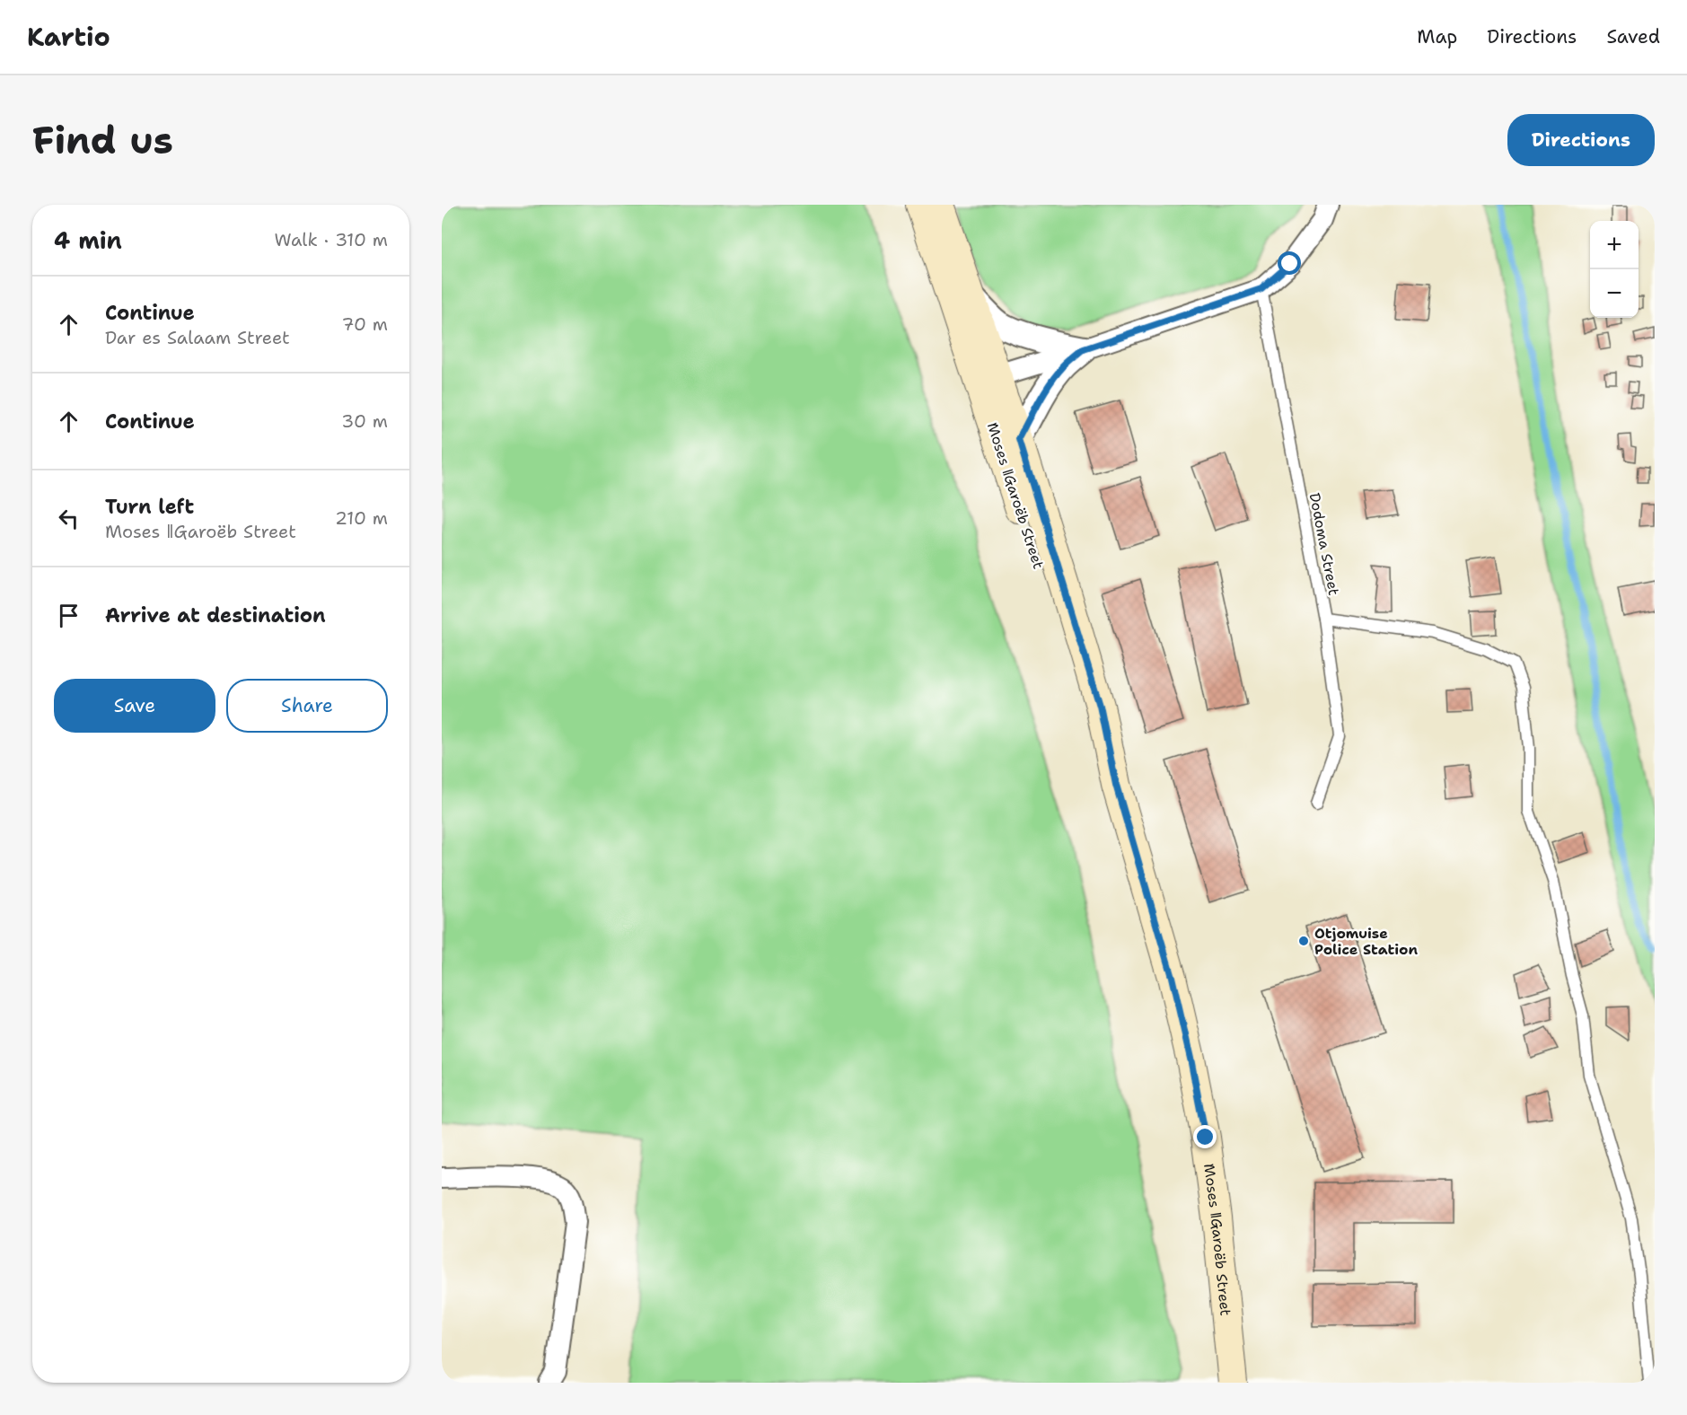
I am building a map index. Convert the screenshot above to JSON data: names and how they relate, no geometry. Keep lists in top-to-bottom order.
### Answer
{
  "streets": {
    "main road": ["Moses ǁGaroëb Street"],
    "lane": ["Dodoma Street"]
  },
  "places": ["Otjomuise Police Station"],
  "page": {
    "header": "Kartio",
    "nav": ["Map", "Directions", "Saved"],
    "buttons": [
      "Directions",
      ["Save", "Share"]
    ],
    "title": "Find us",
    "heading": ["4 min", "Walk · 310 m"],
    "map_buttons": ["+", "−"],
    "list": [
      ["Continue", "Dar es Salaam Street", "70 m"],
      ["Continue", "30 m"],
      ["Turn left", "Moses ǁGaroëb Street", "210 m"],
      "Arrive at destination"
    ]
  }
}
